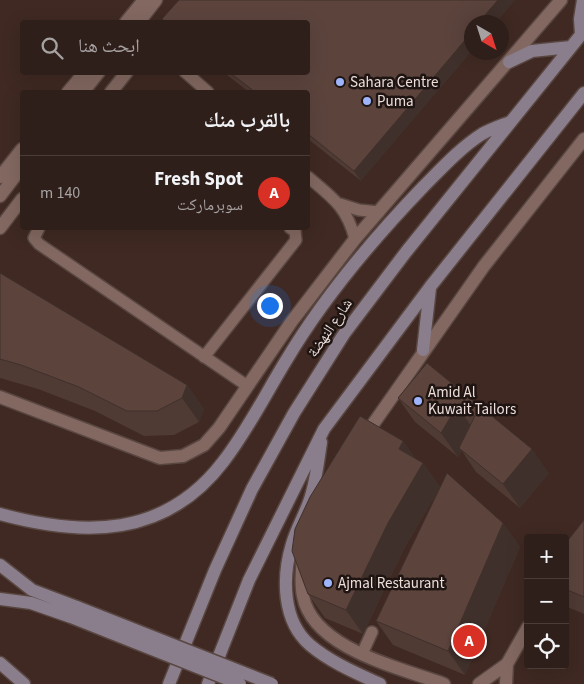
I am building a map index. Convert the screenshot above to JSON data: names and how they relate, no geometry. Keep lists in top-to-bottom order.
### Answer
{
  "streets": {
    "main road": ["شارع النهضة"]
  },
  "places": [
    "Sahara Centre",
    "Puma",
    "Amid Al Kuwait Tailors",
    "Ajmal Restaurant"
  ],
  "north": "bottom right",
  "page": {
    "search": "ابحث هنا",
    "heading": "بالقرب منك",
    "list": [
      {
        "mark": "A",
        "name": "Fresh Spot",
        "note": "سوبرماركت",
        "value": "140 m"
      }
    ],
    "map_buttons": ["+", "−"],
    "pins": "A"
  }
}
